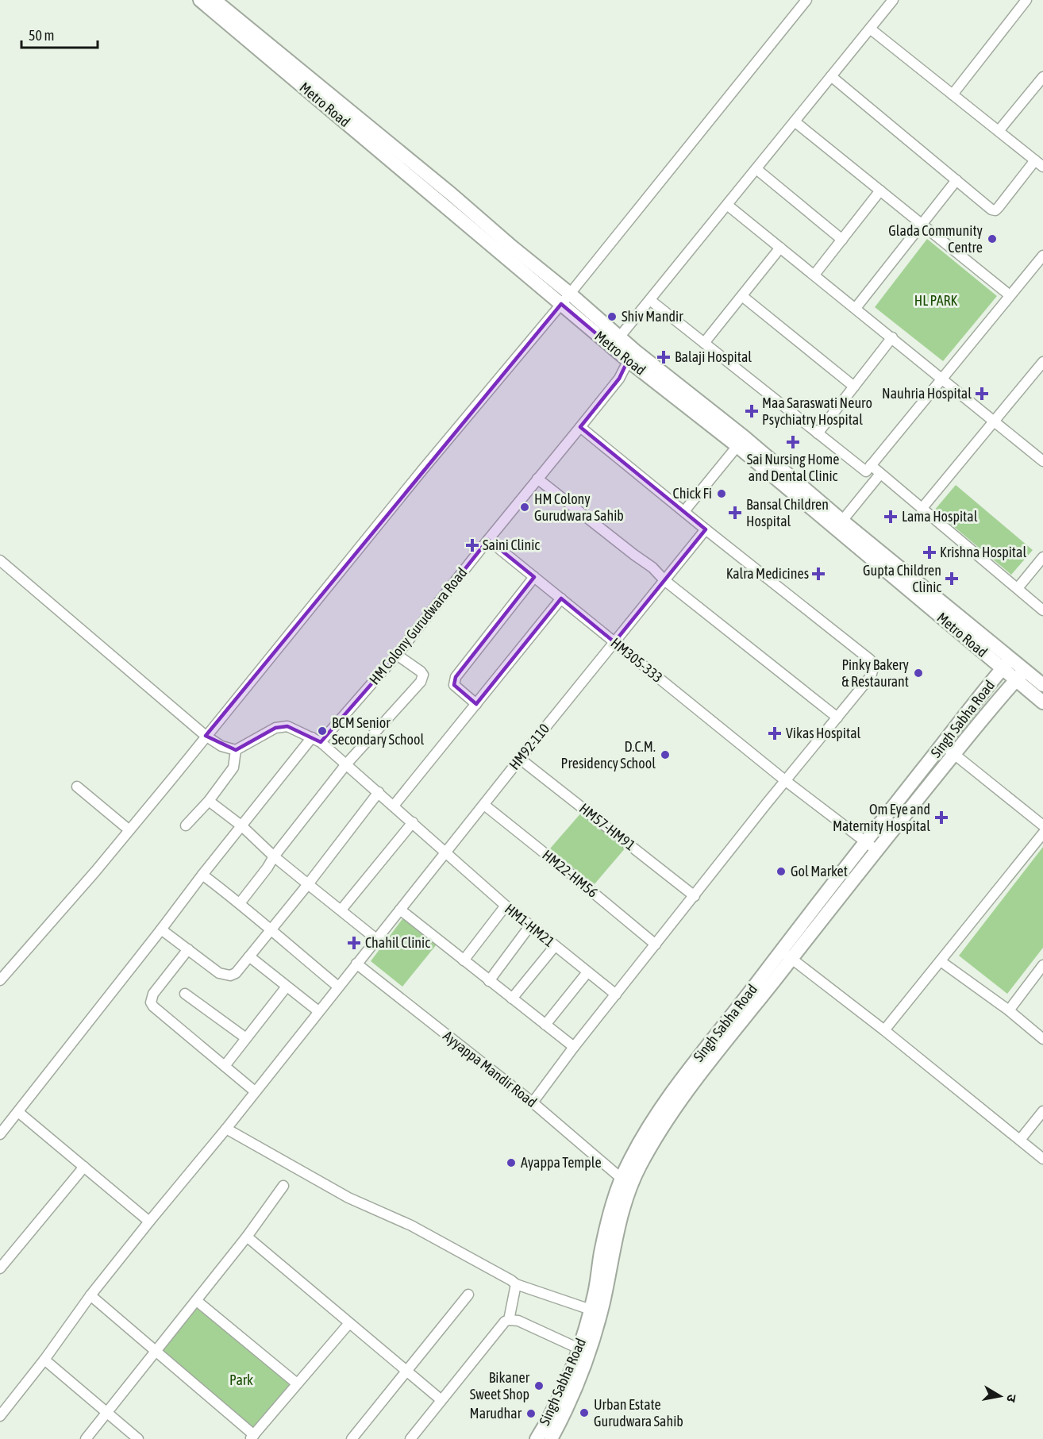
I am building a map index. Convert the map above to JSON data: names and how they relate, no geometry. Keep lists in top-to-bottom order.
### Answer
{
  "streets": {
    "street": [
      "Metro Road",
      "HM Colony Gurudwara Road",
      "HM305-333",
      "Singh Sabha Road",
      "HM92-110",
      "HM57-HM91",
      "HM22-HM56",
      "HM1-HM21",
      "Ayyappa Mandir Road"
    ]
  },
  "crossings": [
    ["Metro Road", "HM Colony Gurudwara Road"],
    ["Metro Road", "Singh Sabha Road"],
    ["HM Colony Gurudwara Road", "HM305-333"],
    ["HM Colony Gurudwara Road", "HM1-HM21"],
    ["HM305-333", "Singh Sabha Road"],
    ["HM305-333", "HM92-110"],
    ["Singh Sabha Road", "Ayyappa Mandir Road"],
    ["HM92-110", "HM57-HM91"],
    ["HM92-110", "HM22-HM56"],
    ["HM92-110", "HM1-HM21"],
    ["HM92-110", "Ayyappa Mandir Road"]
  ],
  "parks": ["HL PARK", "Park"],
  "places": {
    "other": [
      "Glada Community Centre",
      "Shiv Mandir",
      "Chick Fi",
      "HM Colony Gurudwara Sahib",
      "Pinky Bakery & Restaurant",
      "BCM Senior Secondary School",
      "D.C.M. Presidency School",
      "Gol Market",
      "Ayappa Temple",
      "Bikaner Sweet Shop",
      "Urban Estate Gurudwara Sahib",
      "Marudhar"
    ],
    "health": [
      "Balaji Hospital",
      "Nauhria Hospital",
      "Maa Saraswati Neuro Psychiatry Hospital",
      "Sai Nursing Home and Dental Clinic",
      "Bansal Children Hospital",
      "Lama Hospital",
      "Saini Clinic",
      "Krishna Hospital",
      "Kalra Medicines",
      "Gupta Children Clinic",
      "Vikas Hospital",
      "Om Eye and Maternity Hospital",
      "Chahil Clinic"
    ]
  },
  "scale_bar": "50 m",
  "north": "right"
}
